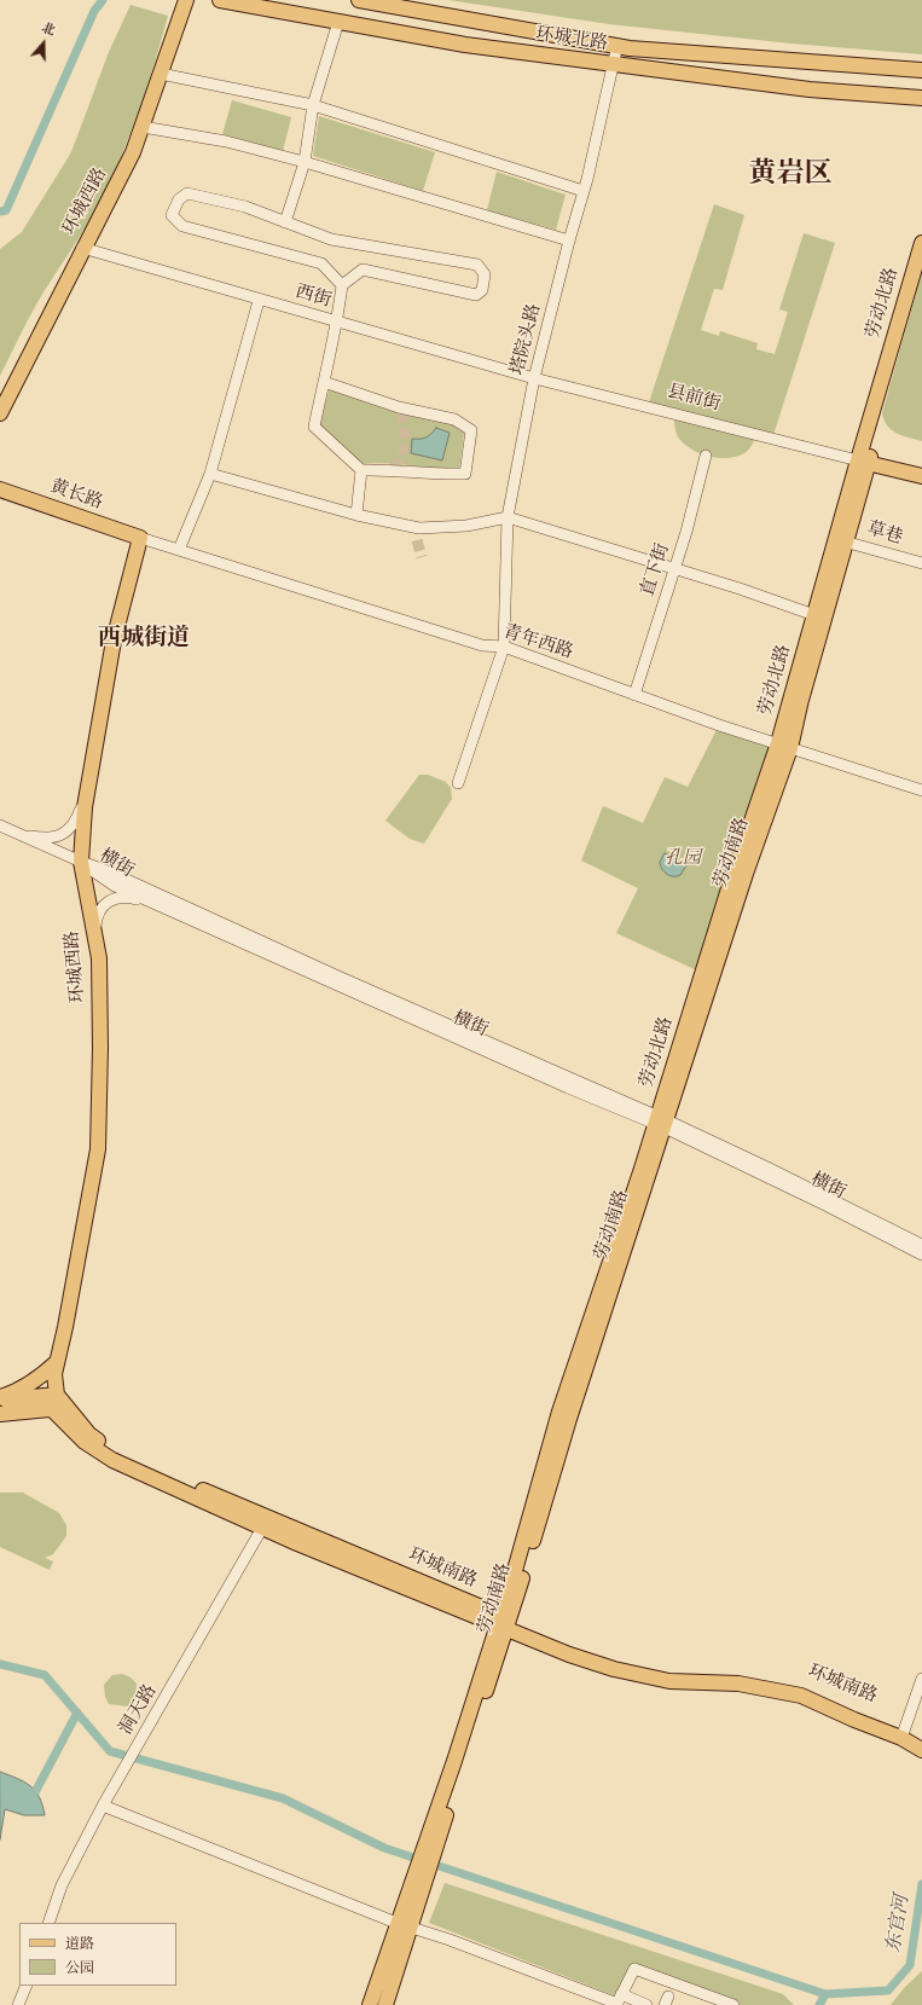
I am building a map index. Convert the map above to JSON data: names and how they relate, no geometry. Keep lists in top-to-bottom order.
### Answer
{
  "streets": {
    "main road": [
      "环城北路",
      "环城西路",
      "劳动北路",
      "县前街",
      "黄长路",
      "劳动南路",
      "环城南路"
    ],
    "street": [
      "西街",
      "塔院头路",
      "草巷",
      "直下街",
      "青年西路",
      "横街",
      "洞天路"
    ]
  },
  "crossings": [
    ["环城北路", "塔院头路"],
    ["环城西路", "西街"],
    ["环城西路", "黄长路"],
    ["环城西路", "青年西路"],
    ["环城西路", "横街"],
    ["环城西路", "环城南路"],
    ["西街", "塔院头路"],
    ["西街", "县前街"],
    ["劳动北路", "县前街"],
    ["劳动北路", "草巷"],
    ["劳动北路", "青年西路"],
    ["劳动北路", "劳动南路"],
    ["劳动北路", "横街"],
    ["塔院头路", "县前街"],
    ["塔院头路", "青年西路"],
    ["黄长路", "青年西路"],
    ["直下街", "青年西路"],
    ["劳动南路", "横街"],
    ["劳动南路", "环城南路"],
    ["环城南路", "洞天路"]
  ],
  "districts": ["黄岩区", "西城街道"],
  "water": ["东官河"],
  "parks": ["孔园"],
  "legend": ["道路", "公园"],
  "north": "top"
}
